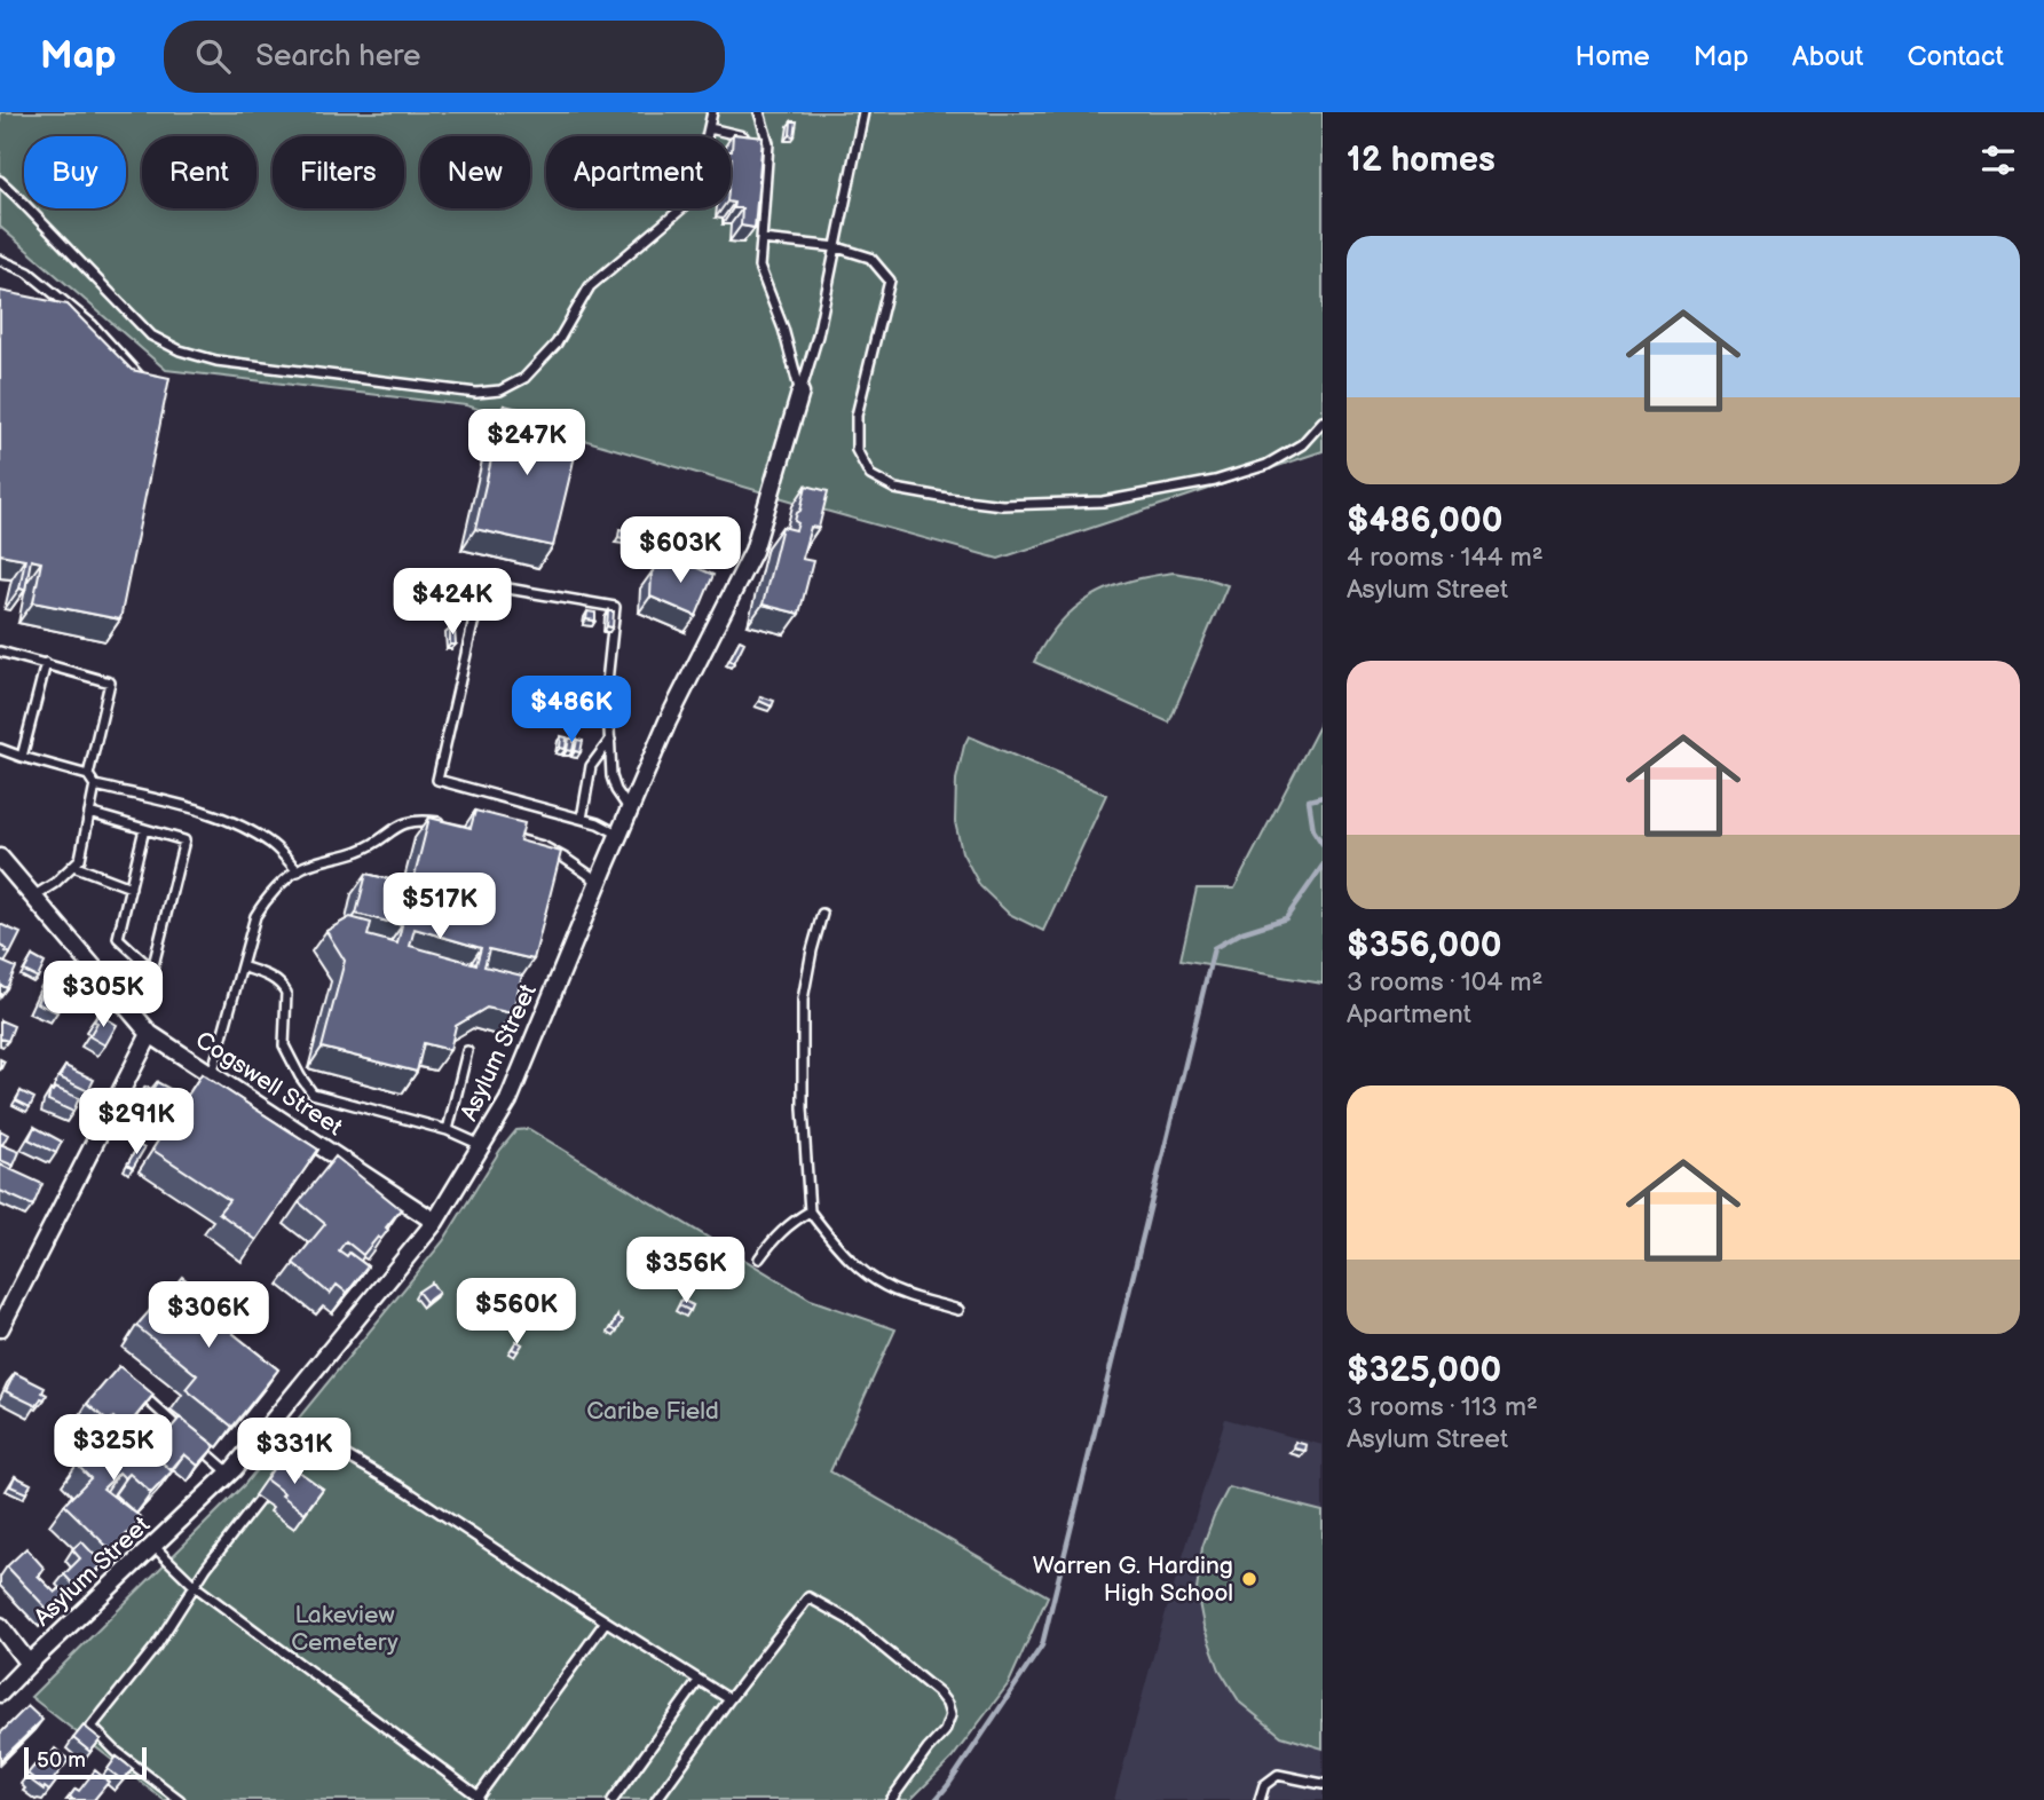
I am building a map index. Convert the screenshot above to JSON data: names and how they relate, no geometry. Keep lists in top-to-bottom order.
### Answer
{
  "streets": {
    "street": ["Asylum Street", "Cogswell Street"]
  },
  "crossings": [
    ["Asylum Street", "Cogswell Street"]
  ],
  "parks": ["Caribe Field", "Lakeview Cemetery"],
  "places": ["Warren G. Harding High School"],
  "scale_bar": "50 m",
  "page": {
    "header": "Map",
    "search": "Search here",
    "nav": [
      "Home",
      "Map",
      "About",
      "Contact"
    ],
    "heading": "12 homes",
    "chip": [
      "Buy",
      "Rent",
      "Filters",
      "New",
      "Apartment"
    ],
    "list": [
      {
        "name": "$486,000",
        "note": "4 rooms · 144 m² · Asylum Street"
      },
      {
        "name": "$356,000",
        "note": "3 rooms · 104 m² · Apartment"
      },
      {
        "name": "$325,000",
        "note": "3 rooms · 113 m² · Asylum Street"
      }
    ],
    "price": [
      "$247K",
      "$603K",
      "$424K",
      "$486K",
      "$517K",
      "$305K",
      "$291K",
      "$356K",
      "$560K",
      "$306K",
      "$325K",
      "$331K"
    ],
    "scale": "50 m"
  }
}
